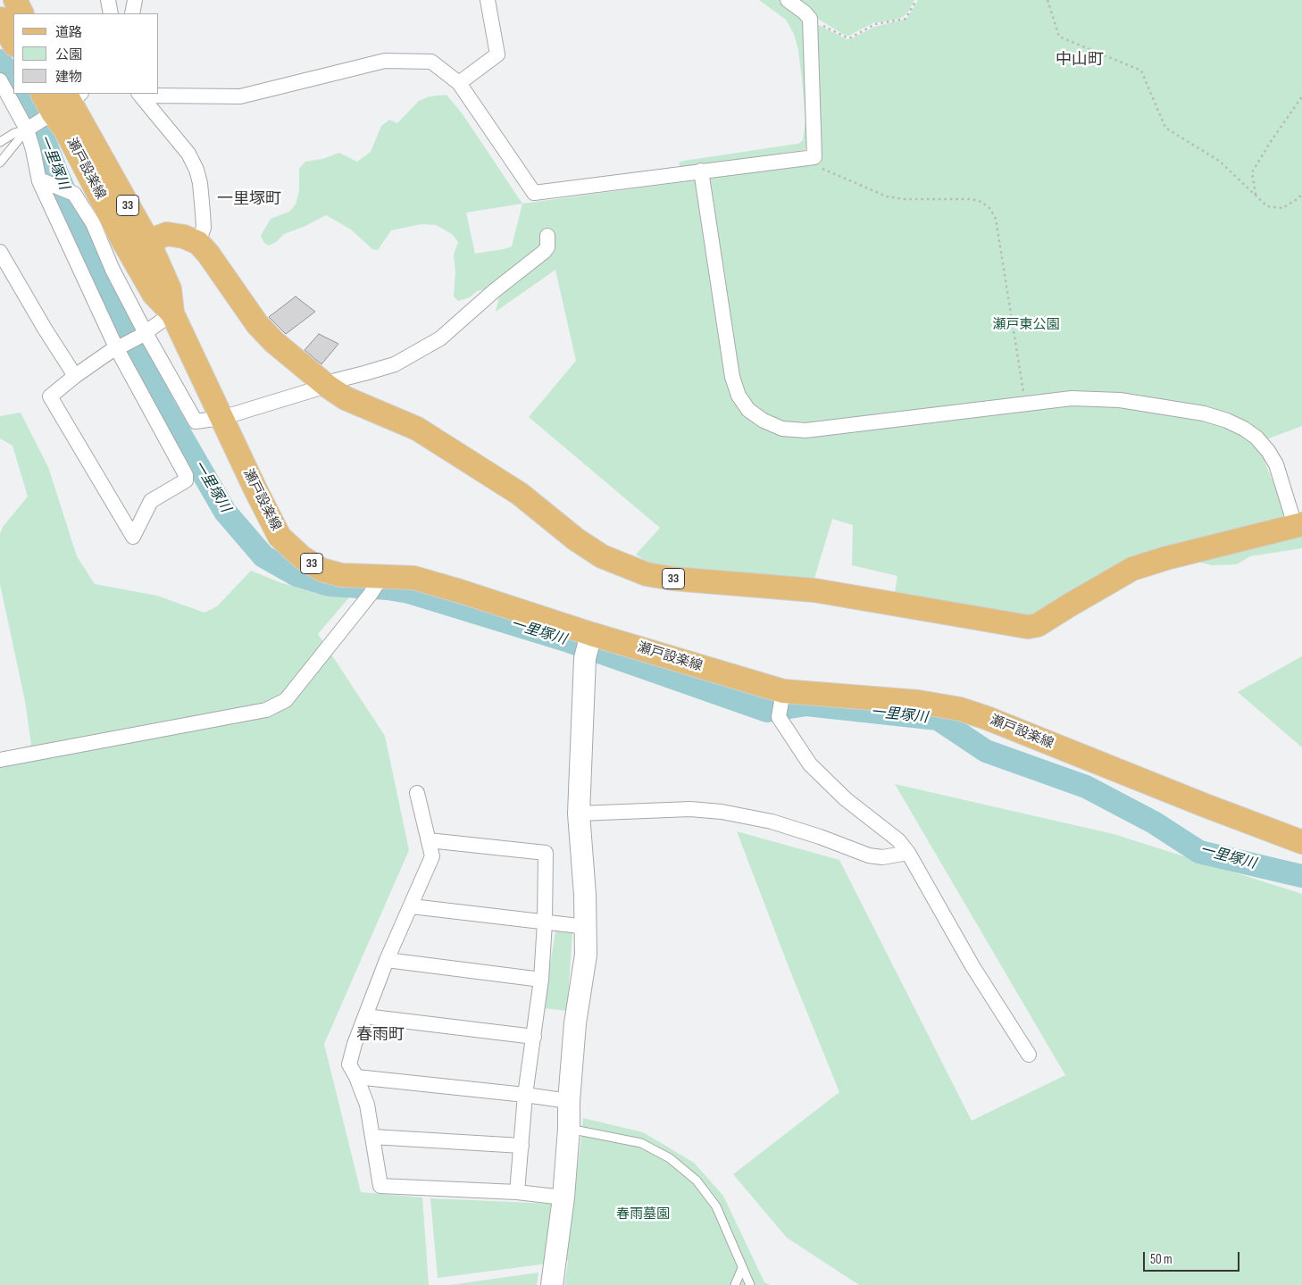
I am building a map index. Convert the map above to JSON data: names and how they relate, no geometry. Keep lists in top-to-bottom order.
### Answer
{
  "streets": {
    "main road": ["瀬戸設楽線", "33"]
  },
  "crossings": [
    ["瀬戸設楽線", "33"]
  ],
  "districts": ["中山町", "一里塚町", "春雨町"],
  "water": ["一里塚川"],
  "parks": ["瀬戸東公園", "春雨墓園"],
  "legend": ["道路", "公園", "建物"],
  "scale_bar": "50 m"
}
